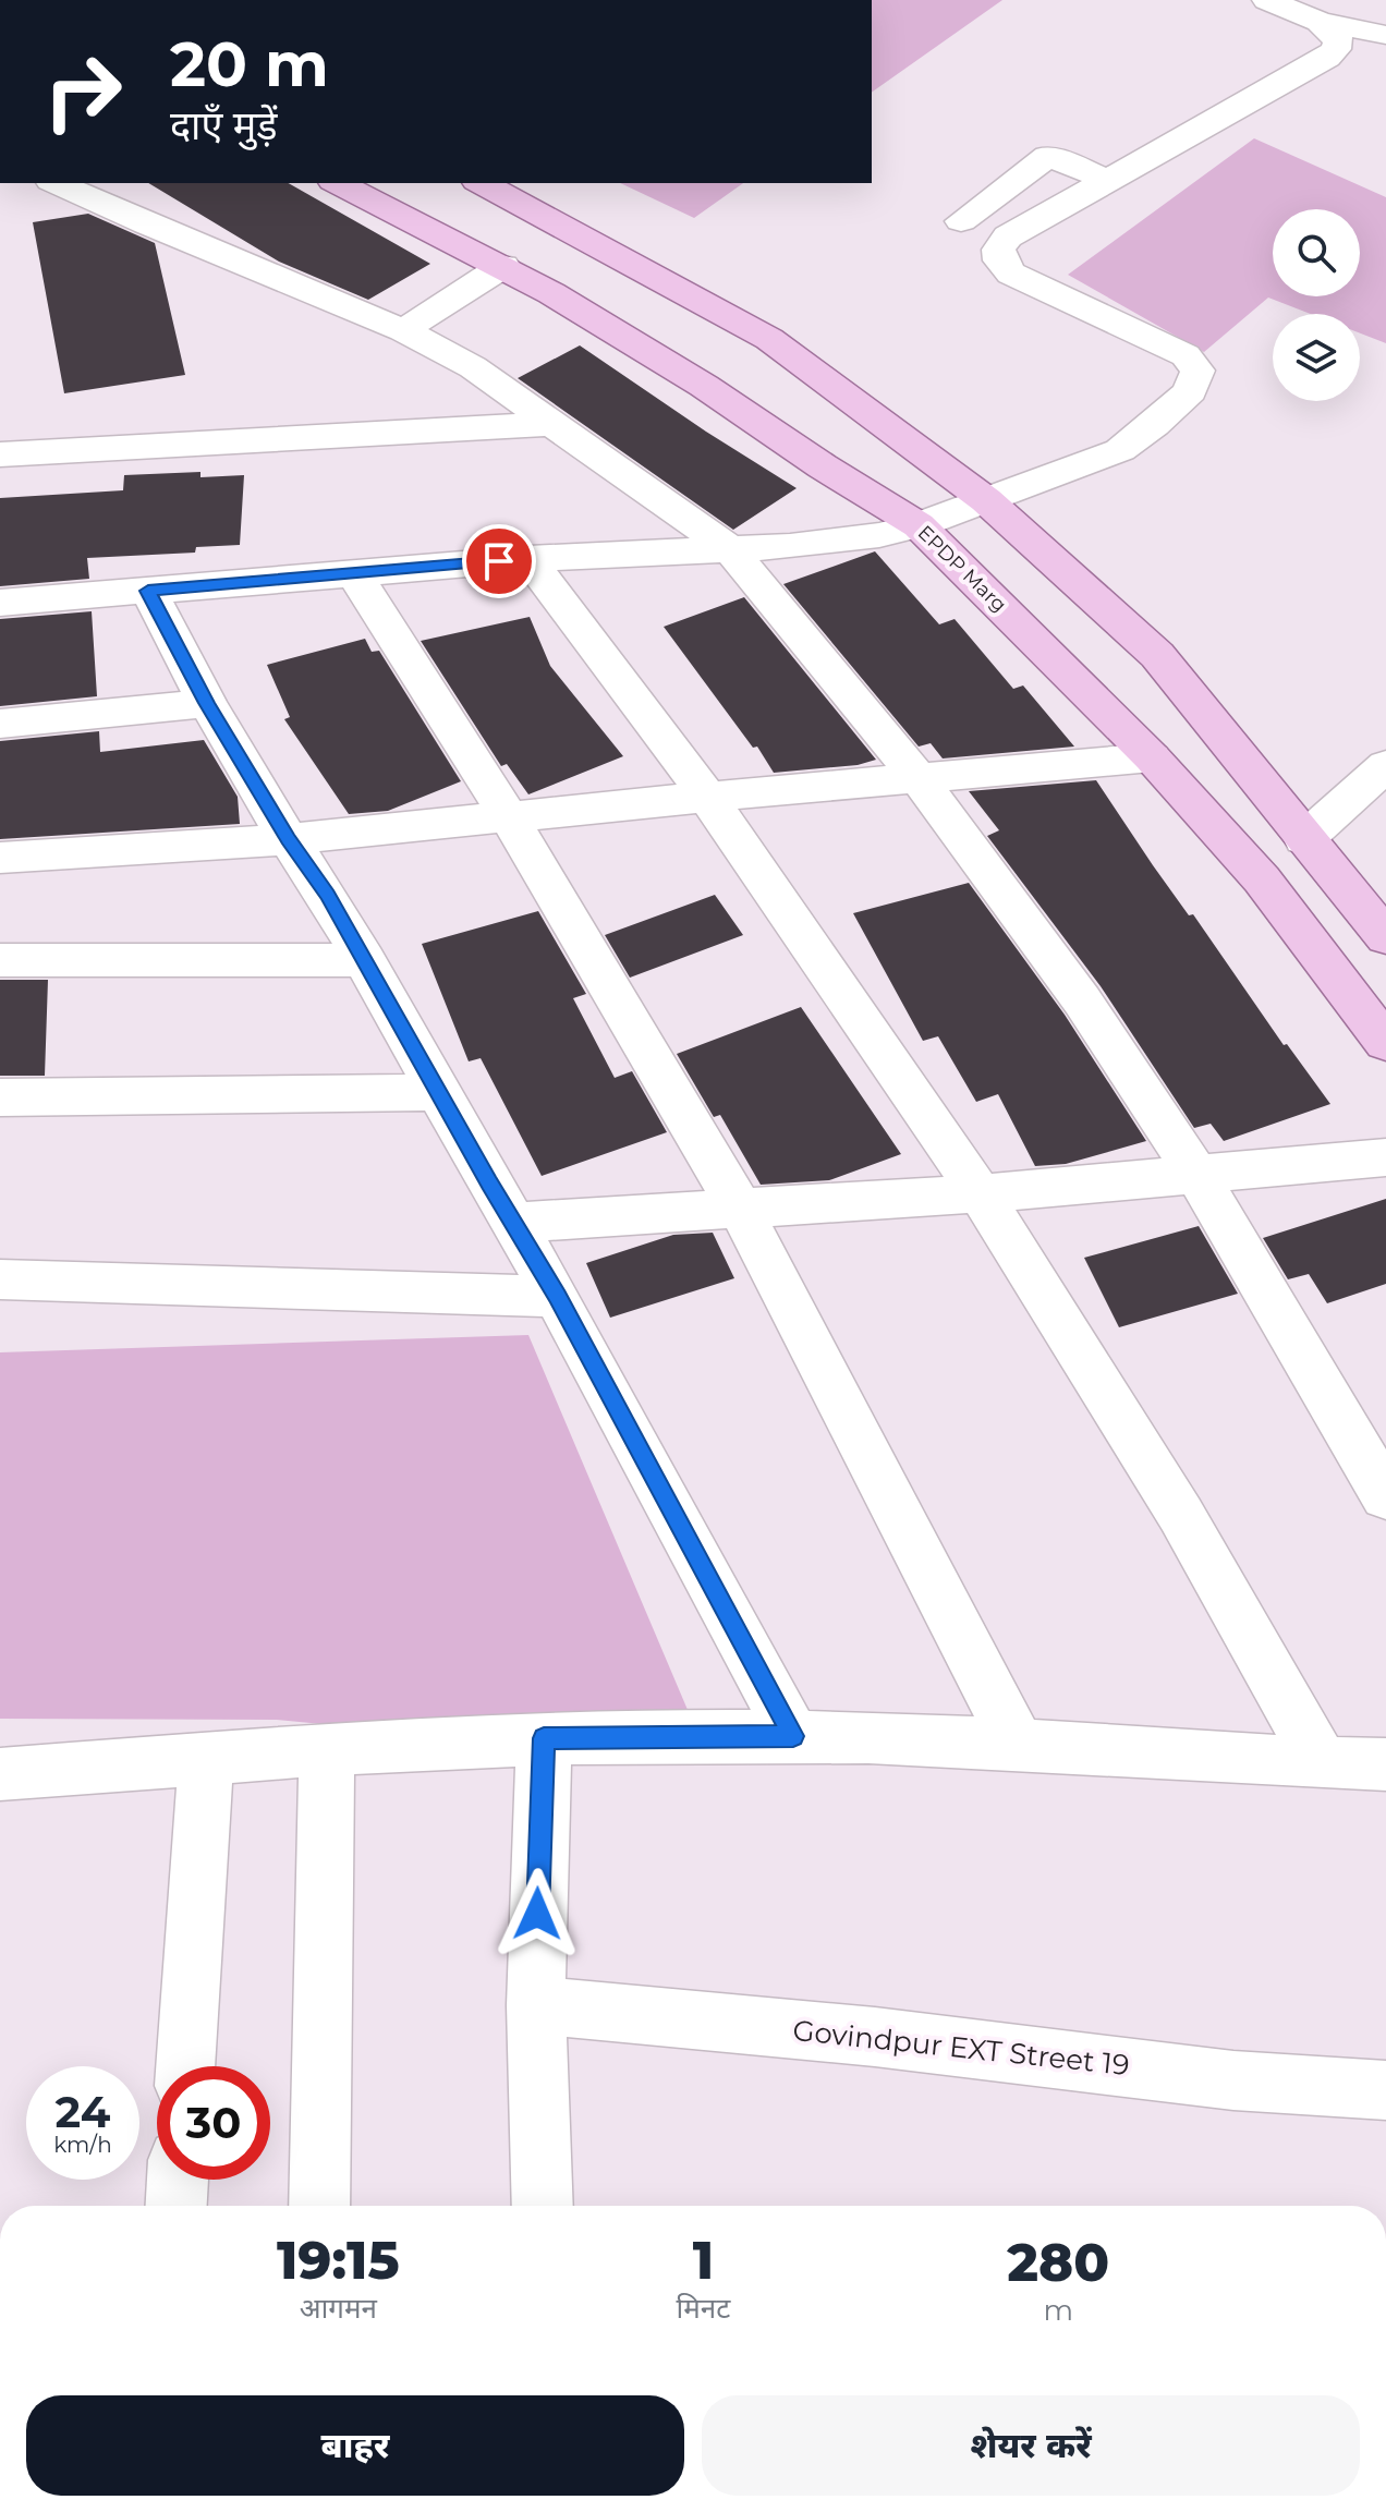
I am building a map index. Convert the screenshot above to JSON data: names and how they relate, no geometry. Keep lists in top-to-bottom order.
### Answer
{
  "streets": {
    "main road": ["EPDP Marg"],
    "street": ["Govindpur EXT Street 19"]
  },
  "page": {
    "turn": ["20 m", "दाएँ मुड़ें"],
    "speed": "24 km/h",
    "limit": "30",
    "eta": [
      "19:15",
      "आगमन",
      "1",
      "मिनट",
      "280",
      "m"
    ],
    "buttons": ["बाहर", "शेयर करें"]
  }
}
